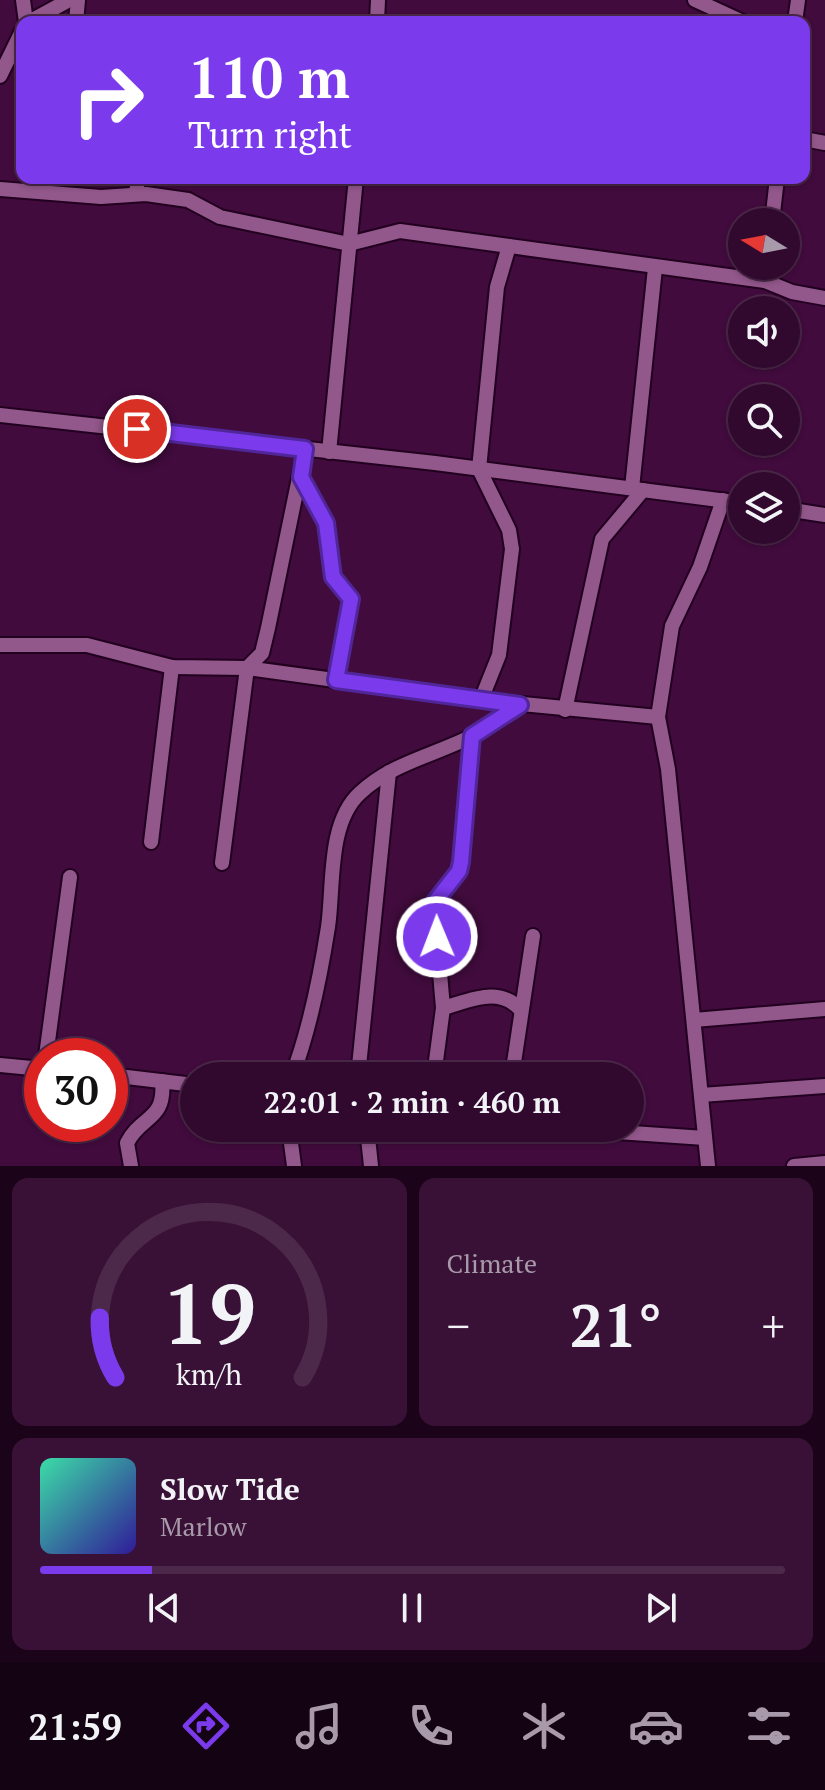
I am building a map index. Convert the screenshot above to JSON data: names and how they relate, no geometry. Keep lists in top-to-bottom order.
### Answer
{
  "north": "left",
  "page": {
    "turn": ["110 m", "Turn right"],
    "limit": "30",
    "trip": "22:01 · 2 min · 460 m",
    "tile": "Climate",
    "heat": ["−", "21°", "+"],
    "song": ["Slow Tide", "Marlow"],
    "tabs": "21:59",
    "gauge": ["19", "km/h"]
  }
}
